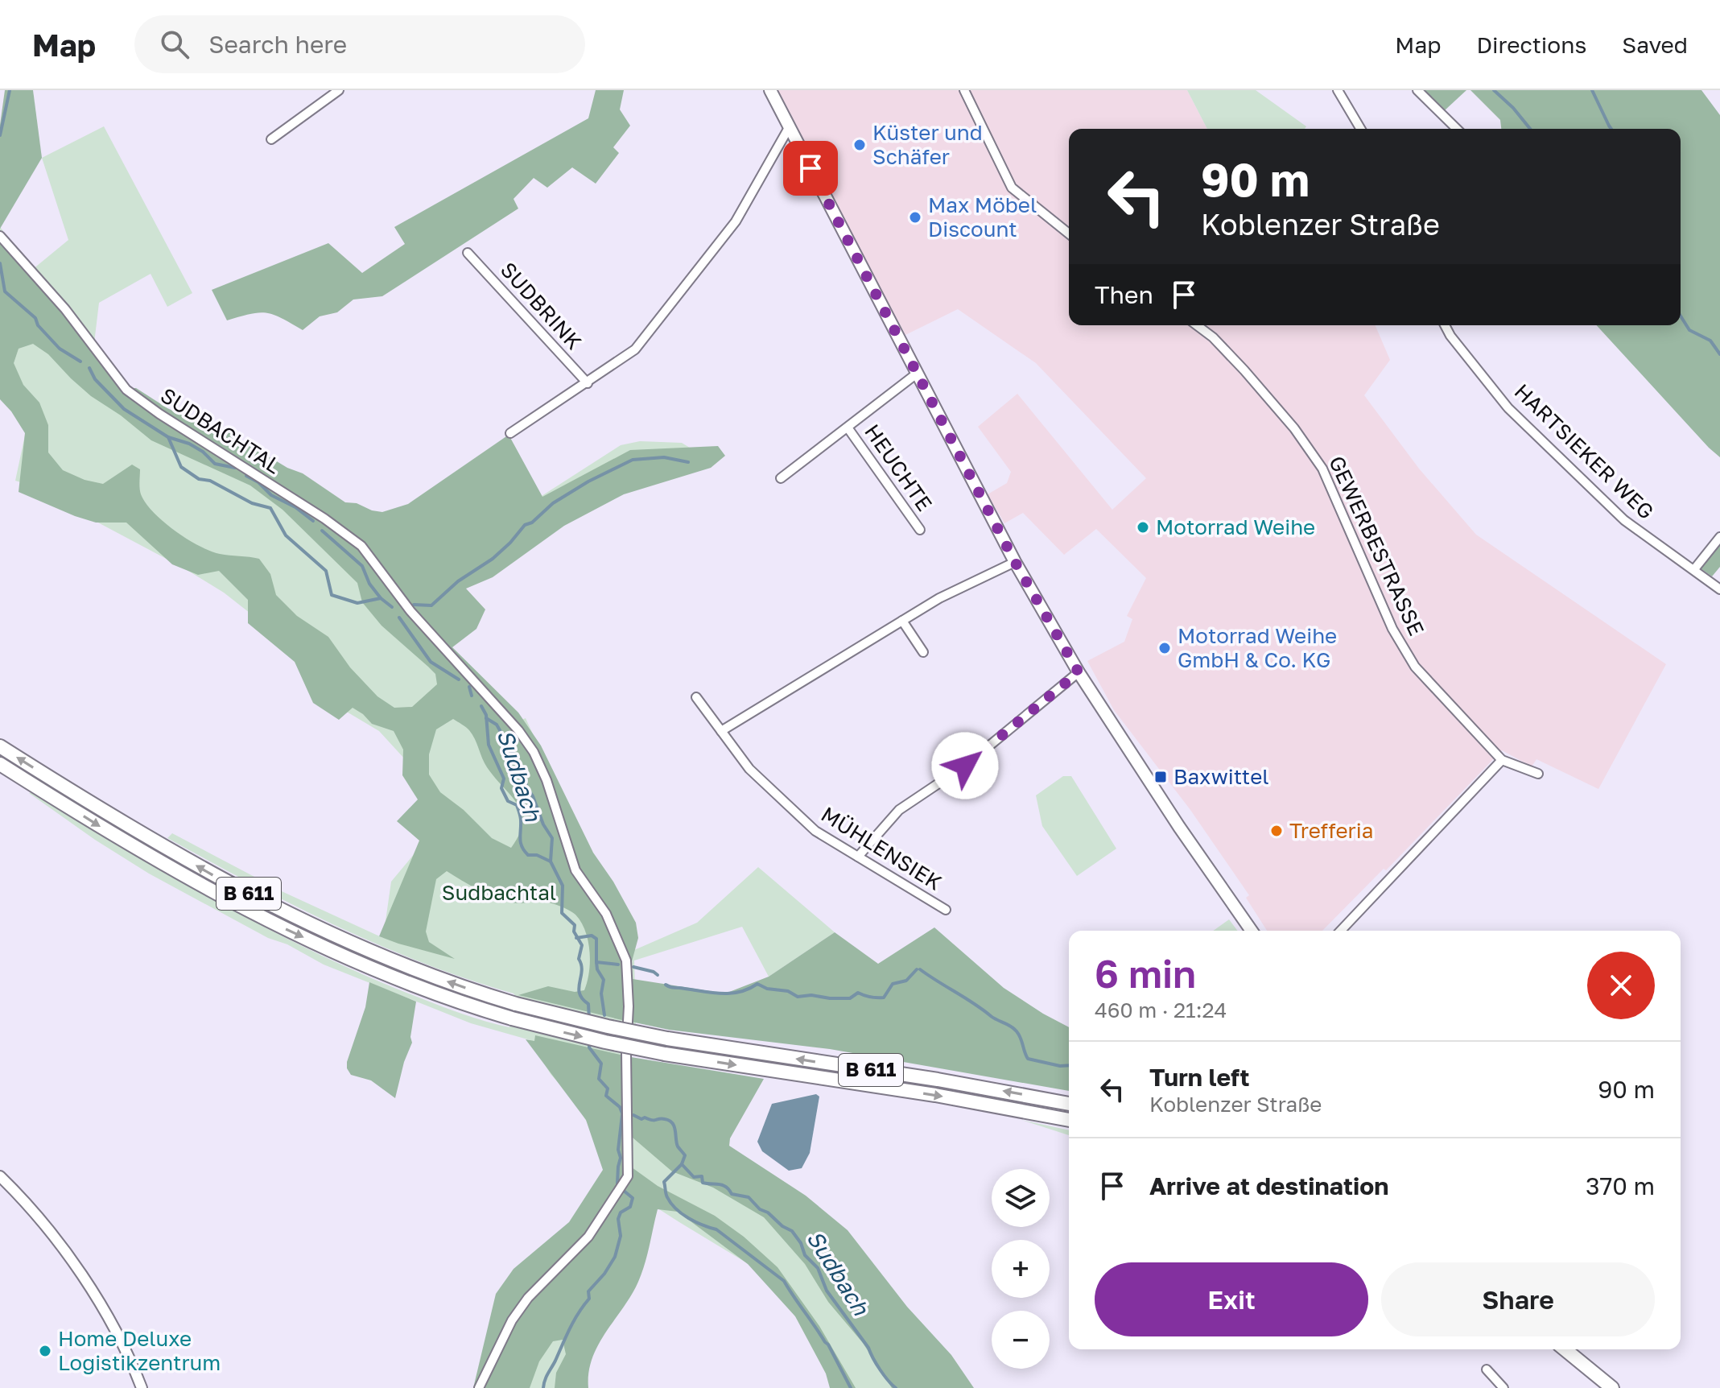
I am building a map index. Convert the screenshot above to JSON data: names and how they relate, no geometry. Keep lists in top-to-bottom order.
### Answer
{
  "streets": {
    "main road": ["B 611"],
    "street": [
      "SUDBRINK",
      "SUDBACHTAL",
      "HARTSIEKER WEG",
      "HEUCHTE",
      "GEWERBESTRASSE",
      "MÜHLENSIEK"
    ]
  },
  "water": ["Sudbach"],
  "parks": ["Sudbachtal"],
  "places": {
    "other": [
      "Küster und Schäfer",
      "Max Möbel Discount",
      "Motorrad Weihe",
      "Motorrad Weihe GmbH & Co. KG",
      "Trefferia",
      "Home Deluxe Logistikzentrum"
    ],
    "transit": ["Baxwittel"]
  },
  "page": {
    "header": "Map",
    "search": "Search here",
    "nav": ["Map", "Directions", "Saved"],
    "turn": ["90 m", "Koblenzer Straße"],
    "then": "Then",
    "heading": ["6 min", "460 m · 21:24"],
    "list": [
      {
        "name": "Turn left",
        "note": "Koblenzer Straße",
        "value": "90 m"
      },
      {
        "name": "Arrive at destination",
        "value": "370 m"
      }
    ],
    "map_buttons": ["+", "−"],
    "buttons": ["Exit", "Share"]
  }
}
